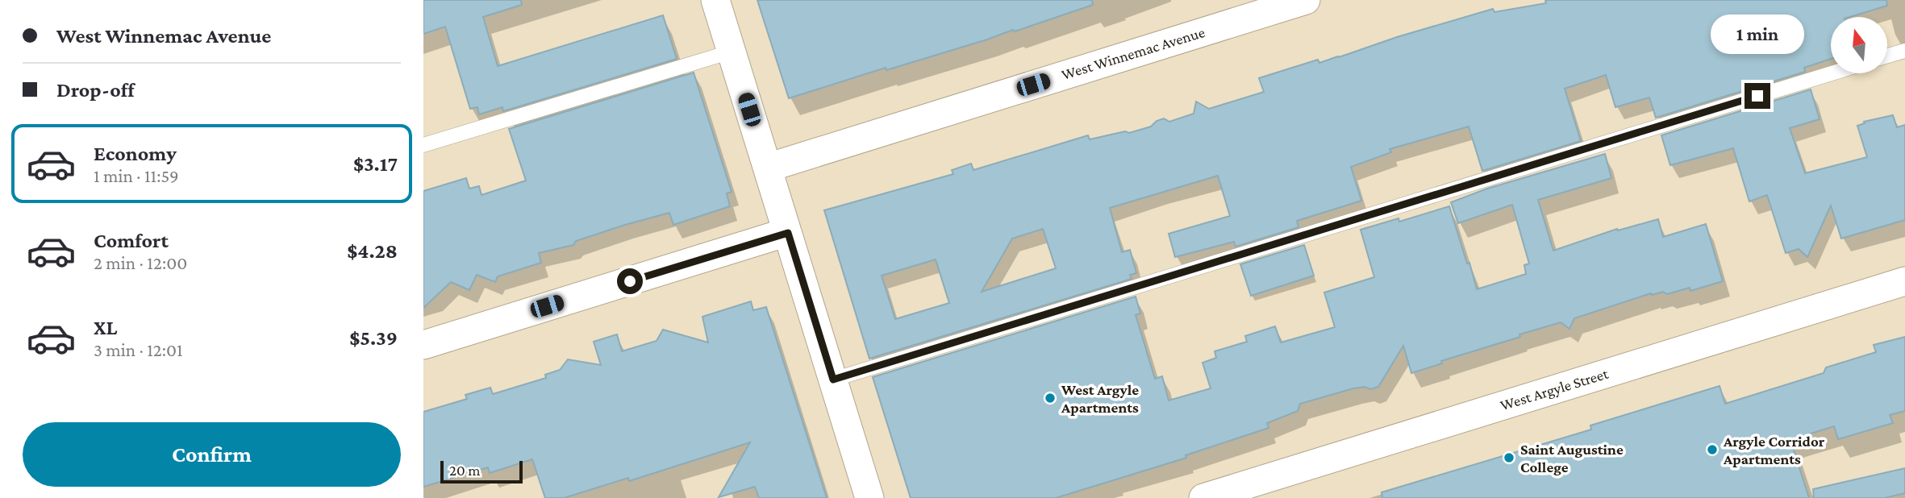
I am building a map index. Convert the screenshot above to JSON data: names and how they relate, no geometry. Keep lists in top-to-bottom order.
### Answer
{
  "streets": {
    "street": ["West Winnemac Avenue", "West Argyle Street"]
  },
  "places": ["West Argyle Apartments", "Argyle Corridor Apartments", "Saint Augustine College"],
  "scale_bar": "20 m",
  "north": "top",
  "page": {
    "banner": ["West Winnemac Avenue", "Drop-off"],
    "bubble": "1 min",
    "list": [
      {
        "name": "Economy",
        "note": "1 min · 11:59",
        "value": "$3.17"
      },
      {
        "name": "Comfort",
        "note": "2 min · 12:00",
        "value": "$4.28"
      },
      {
        "name": "XL",
        "note": "3 min · 12:01",
        "value": "$5.39"
      }
    ],
    "buttons": "Confirm",
    "scale": "20 m"
  }
}
